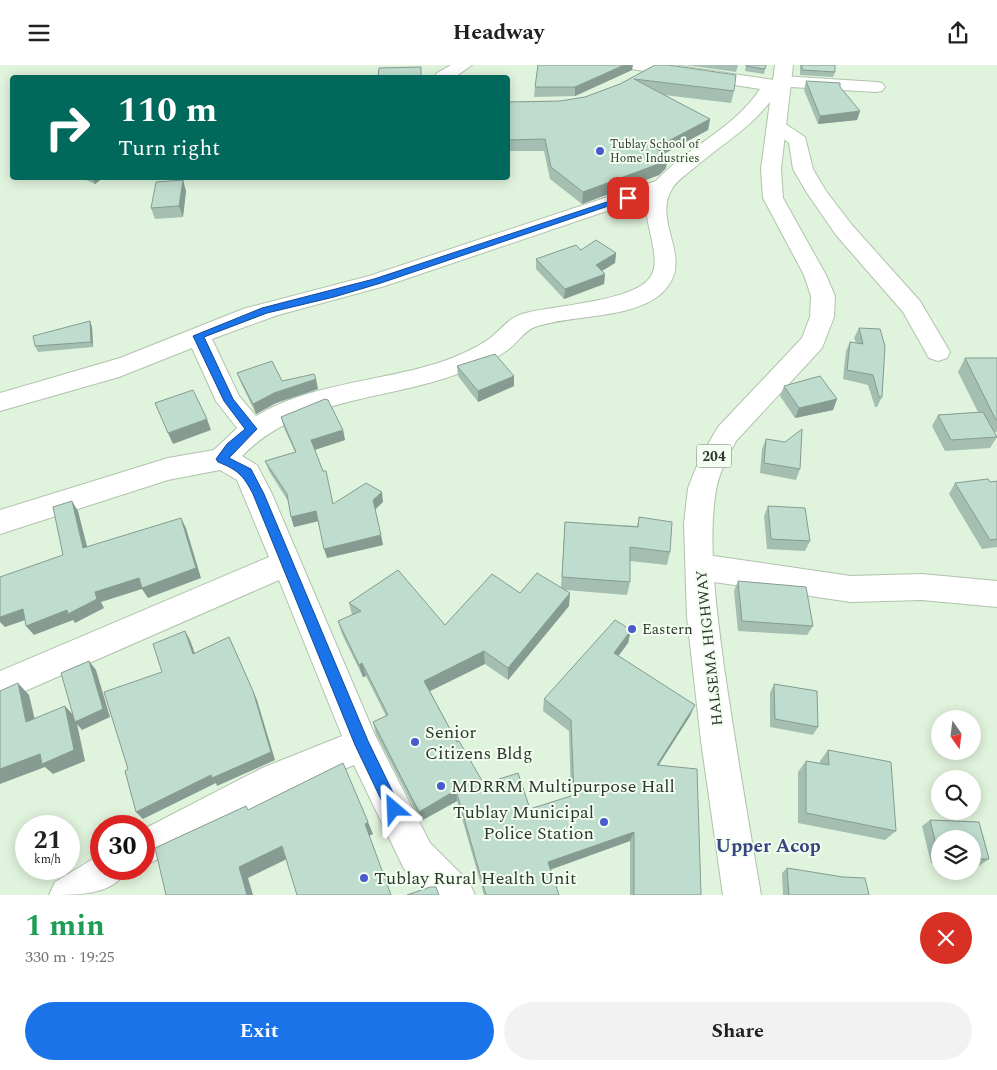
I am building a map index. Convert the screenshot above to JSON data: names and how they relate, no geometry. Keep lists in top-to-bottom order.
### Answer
{
  "streets": {
    "main road": ["204", "HALSEMA HIGHWAY"]
  },
  "districts": ["Upper Acop"],
  "places": [
    "Tublay School of Home Industries",
    "Eastern",
    "Senior Citizens Bldg",
    "MDRRM Multipurpose Hall",
    "Tublay Municipal Police Station",
    "Tublay Rural Health Unit"
  ],
  "north": "bottom",
  "page": {
    "header": "Headway",
    "turn": ["110 m", "Turn right"],
    "speed": "21 km/h",
    "limit": "30",
    "heading": ["1 min", "330 m · 19:25"],
    "buttons": ["Exit", "Share"]
  }
}
